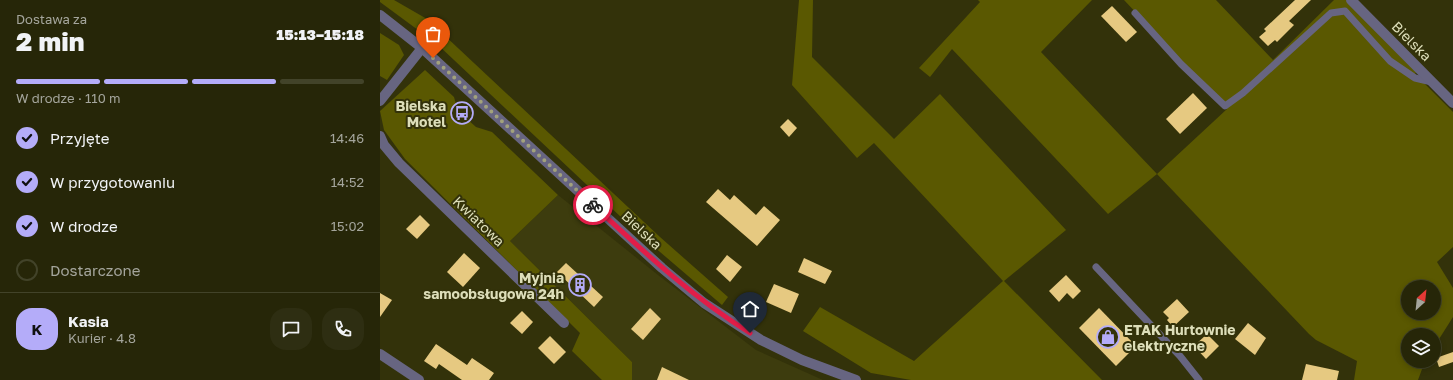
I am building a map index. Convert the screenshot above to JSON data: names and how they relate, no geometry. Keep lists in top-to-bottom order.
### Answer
{
  "streets": {
    "street": ["Bielska", "Kwiatowa"]
  },
  "places": {
    "bus stop": ["Bielska Motel"],
    "building": ["Myjnia samoobsługowa 24h"],
    "shop": ["ETAK Hurtownie elektryczne"]
  },
  "north": "top right",
  "page": {
    "heading": ["2 min", "Dostawa za", "15:13–15:18"],
    "panel": ["Kasia", "Kurier · 4.8"],
    "bar": "W drodze · 110 m",
    "list": [
      ["Przyjęte", "14:46"],
      ["W przygotowaniu", "14:52"],
      ["W drodze", "15:02"],
      "Dostarczone"
    ],
    "round": "K"
  }
}
